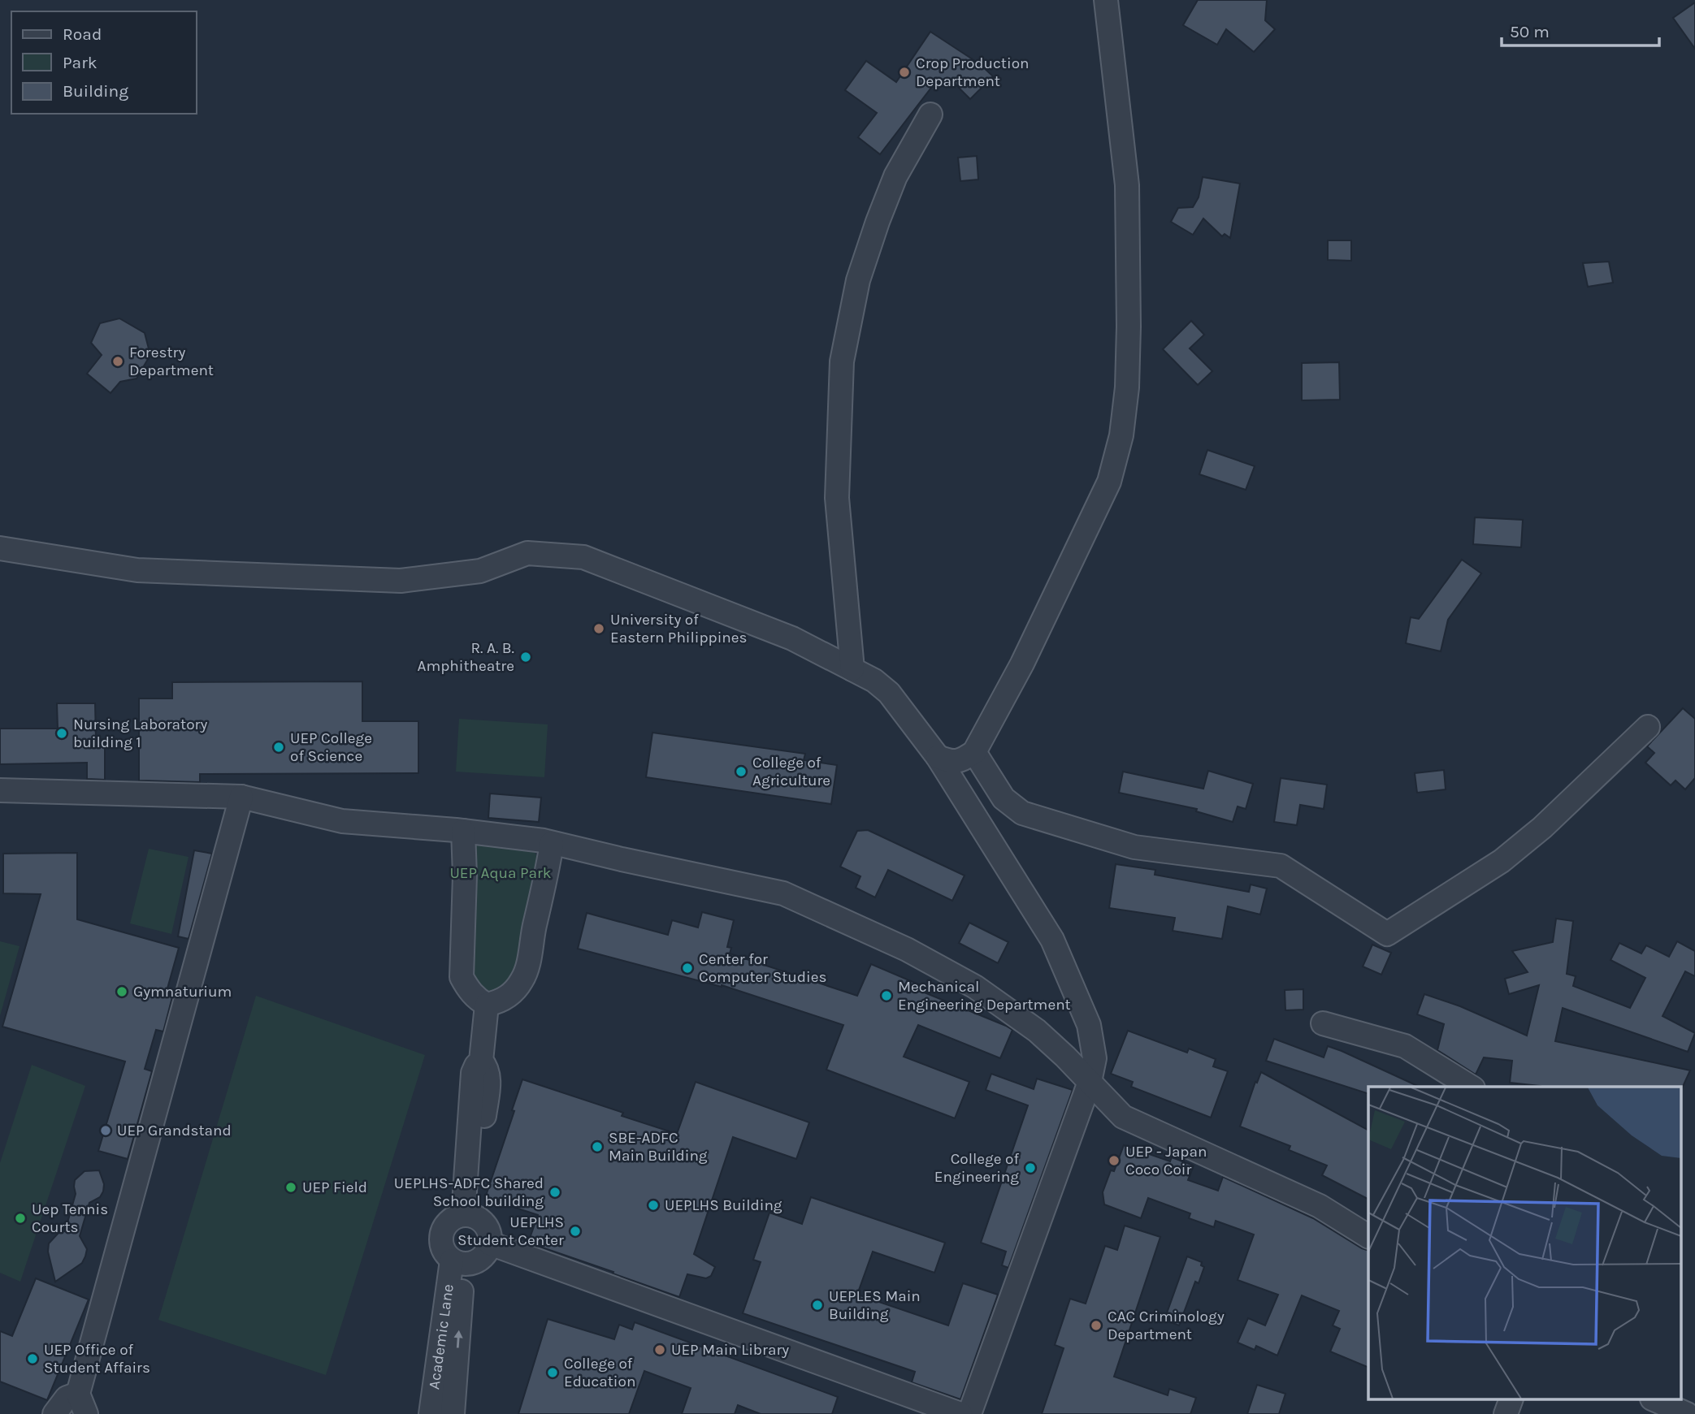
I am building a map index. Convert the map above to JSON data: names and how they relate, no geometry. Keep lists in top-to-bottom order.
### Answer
{
  "streets": {
    "street": ["Academic Lane"]
  },
  "parks": ["UEP Aqua Park"],
  "places": [
    "Crop Production Department",
    "Forestry Department",
    "University of Eastern Philippines",
    "R. A. B. Amphitheatre",
    "Nursing Laboratory building 1",
    "UEP College of Science",
    "College of Agriculture",
    "Center for Computer Studies",
    "Gymnaturium",
    "Mechanical Engineering Department",
    "UEP Grandstand",
    "SBE-ADFC Main Building",
    "UEP - Japan Coco Coir",
    "College of Engineering",
    "UEP Field",
    "UEPLHS-ADFC Shared School building",
    "UEPLHS Building",
    "Uep Tennis Courts",
    "UEPLHS Student Center",
    "UEPLES Main Building",
    "CAC Criminology Department",
    "UEP Main Library",
    "UEP Office of Student Affairs",
    "College of Education"
  ],
  "legend": ["Road", "Park", "Building"],
  "scale_bar": "50 m"
}
